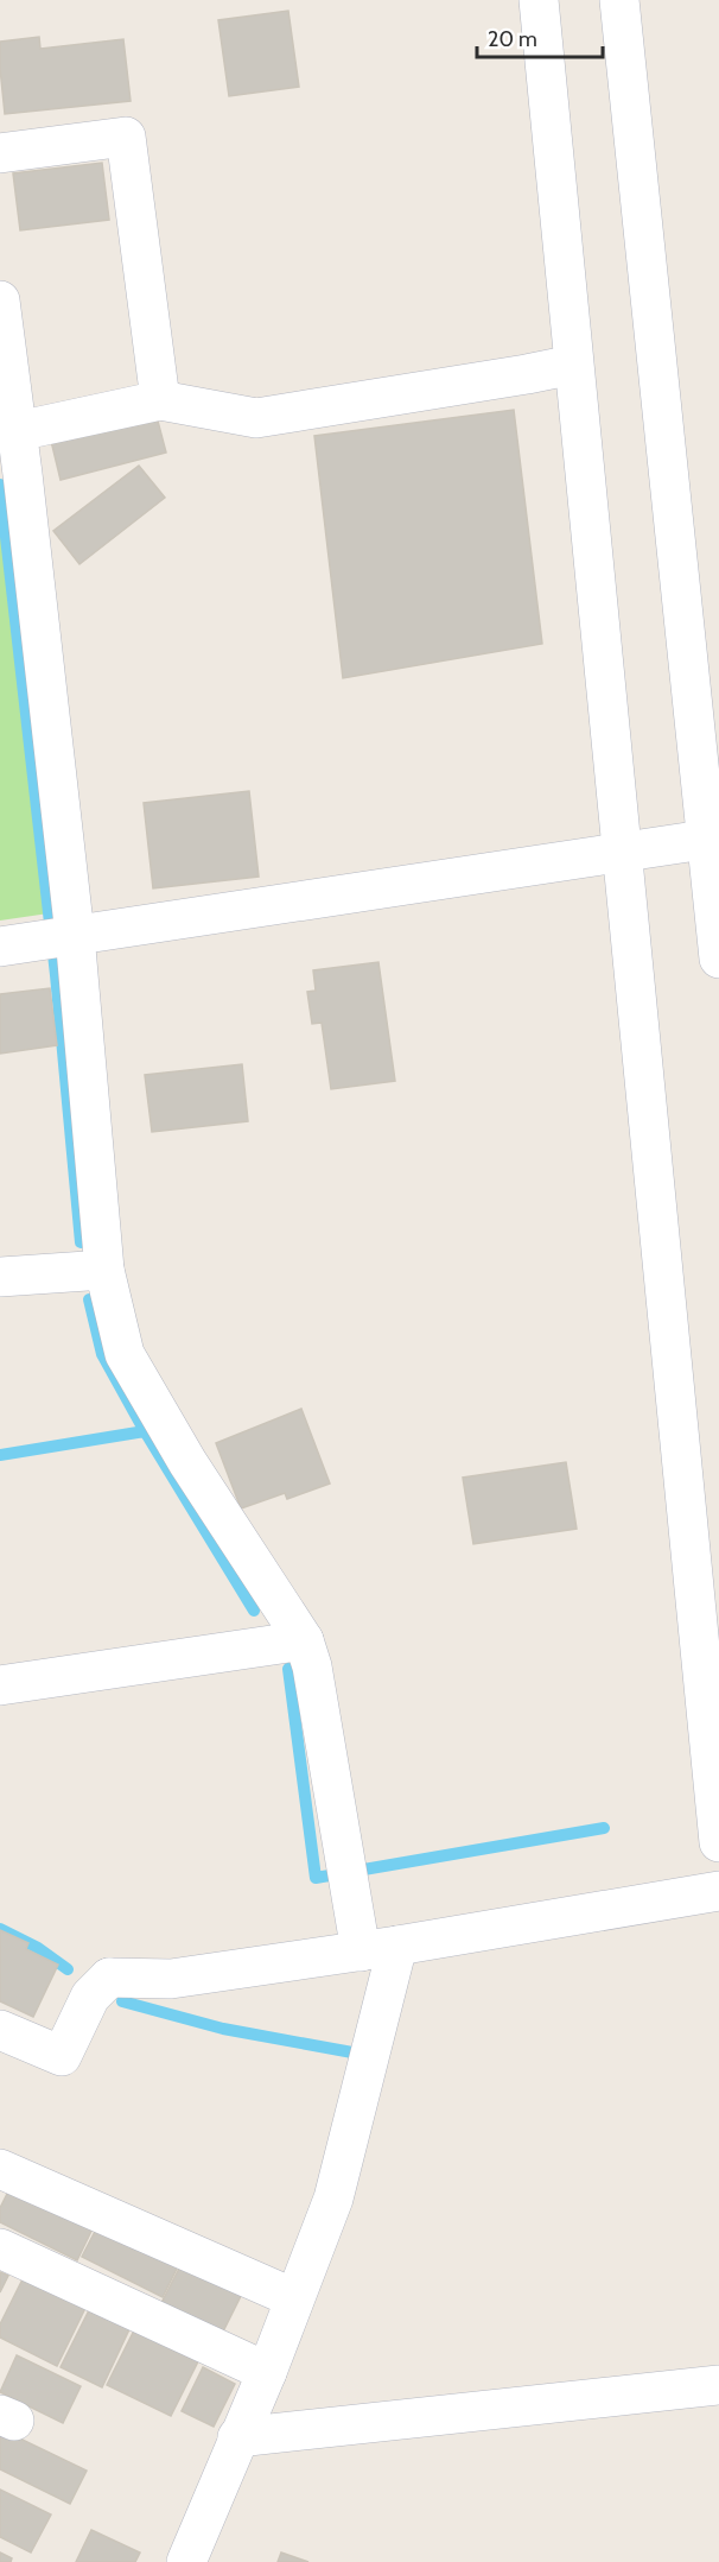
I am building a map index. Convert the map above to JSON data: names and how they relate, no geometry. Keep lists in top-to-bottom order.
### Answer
{
  "scale_bar": "20 m"
}
